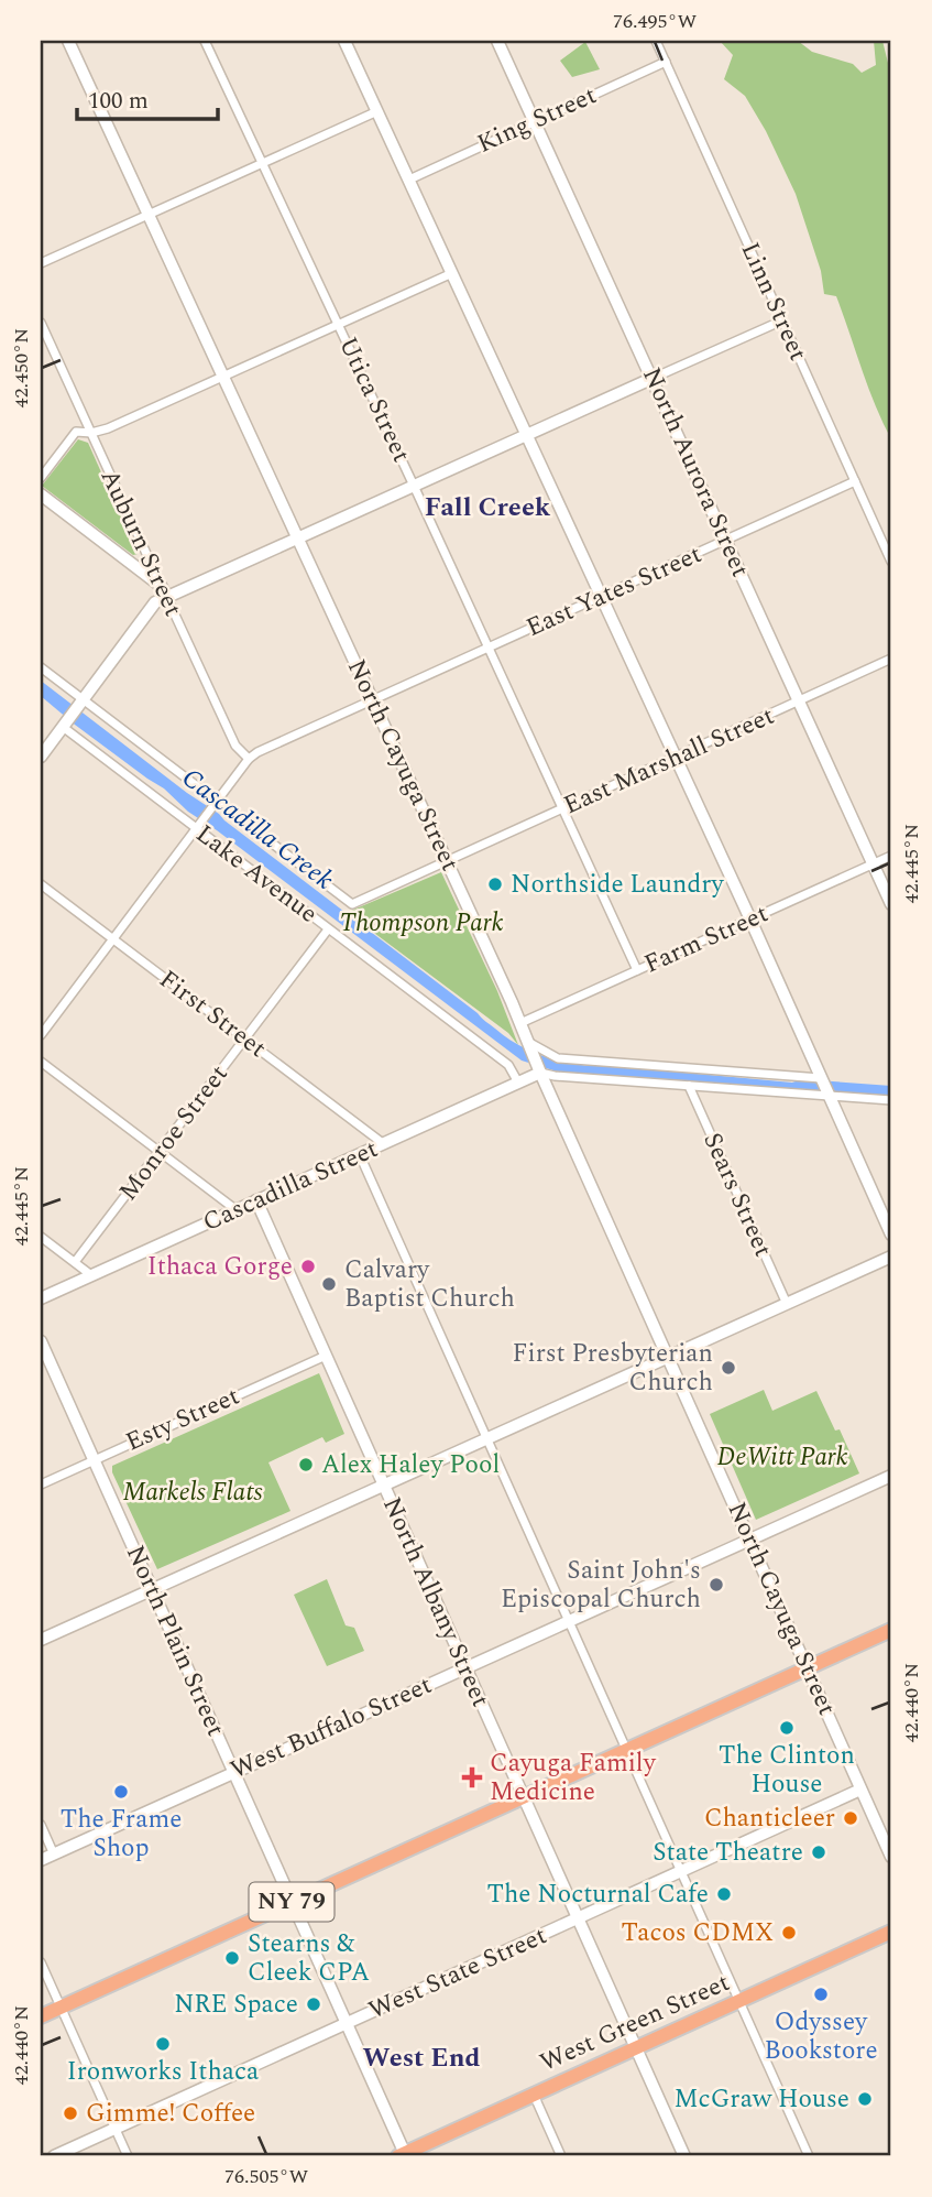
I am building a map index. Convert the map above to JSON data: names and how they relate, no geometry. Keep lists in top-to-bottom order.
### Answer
{
  "streets": {
    "highway": ["NY 79", "West Green Street"],
    "street": [
      "King Street",
      "Linn Street",
      "Utica Street",
      "North Aurora Street",
      "Auburn Street",
      "East Yates Street",
      "East Marshall Street",
      "North Cayuga Street",
      "Lake Avenue",
      "Farm Street",
      "First Street",
      "Monroe Street",
      "Cascadilla Street",
      "Sears Street",
      "Esty Street",
      "North Albany Street",
      "North Plain Street",
      "West Buffalo Street",
      "West State Street"
    ]
  },
  "crossings": [
    ["King Street", "Linn Street"],
    ["King Street", "North Aurora Street"],
    ["Linn Street", "East Yates Street"],
    ["Utica Street", "East Yates Street"],
    ["Utica Street", "East Marshall Street"],
    ["Utica Street", "Farm Street"],
    ["North Aurora Street", "East Yates Street"],
    ["North Aurora Street", "East Marshall Street"],
    ["North Aurora Street", "Farm Street"],
    ["Auburn Street", "East Yates Street"],
    ["East Yates Street", "North Cayuga Street"],
    ["East Marshall Street", "North Cayuga Street"],
    ["North Cayuga Street", "Farm Street"],
    ["North Cayuga Street", "Cascadilla Street"],
    ["North Cayuga Street", "West Buffalo Street"],
    ["North Cayuga Street", "NY 79"],
    ["North Cayuga Street", "West State Street"],
    ["Lake Avenue", "Monroe Street"],
    ["Lake Avenue", "Cascadilla Street"],
    ["First Street", "Monroe Street"],
    ["First Street", "Cascadilla Street"],
    ["Cascadilla Street", "North Albany Street"],
    ["Esty Street", "North Albany Street"],
    ["Esty Street", "North Plain Street"],
    ["North Albany Street", "West Buffalo Street"],
    ["North Albany Street", "NY 79"],
    ["North Albany Street", "West State Street"],
    ["North Albany Street", "West Green Street"],
    ["North Plain Street", "West Buffalo Street"],
    ["North Plain Street", "NY 79"],
    ["North Plain Street", "West State Street"],
    ["North Plain Street", "West Green Street"]
  ],
  "districts": ["Fall Creek", "West End"],
  "water": ["Cascadilla Creek"],
  "parks": ["Thompson Park", "DeWitt Park", "Markels Flats"],
  "places": {
    "other": [
      "Northside Laundry",
      "Ithaca Gorge",
      "Calvary Baptist Church",
      "First Presbyterian Church",
      "Alex Haley Pool",
      "Saint John's Episcopal Church",
      "The Clinton House",
      "The Frame Shop",
      "Chanticleer",
      "State Theatre",
      "The Nocturnal Cafe",
      "Tacos CDMX",
      "Stearns & Cleek CPA",
      "Odyssey Bookstore",
      "NRE Space",
      "Ironworks Ithaca",
      "McGraw House",
      "Gimme! Coffee"
    ],
    "health": ["Cayuga Family Medicine"]
  },
  "scale_bar": "100 m",
  "coordinates": [
    "76.495°W",
    "42.450°N",
    "42.445°N",
    "42.440°N",
    "76.505°W"
  ]
}
